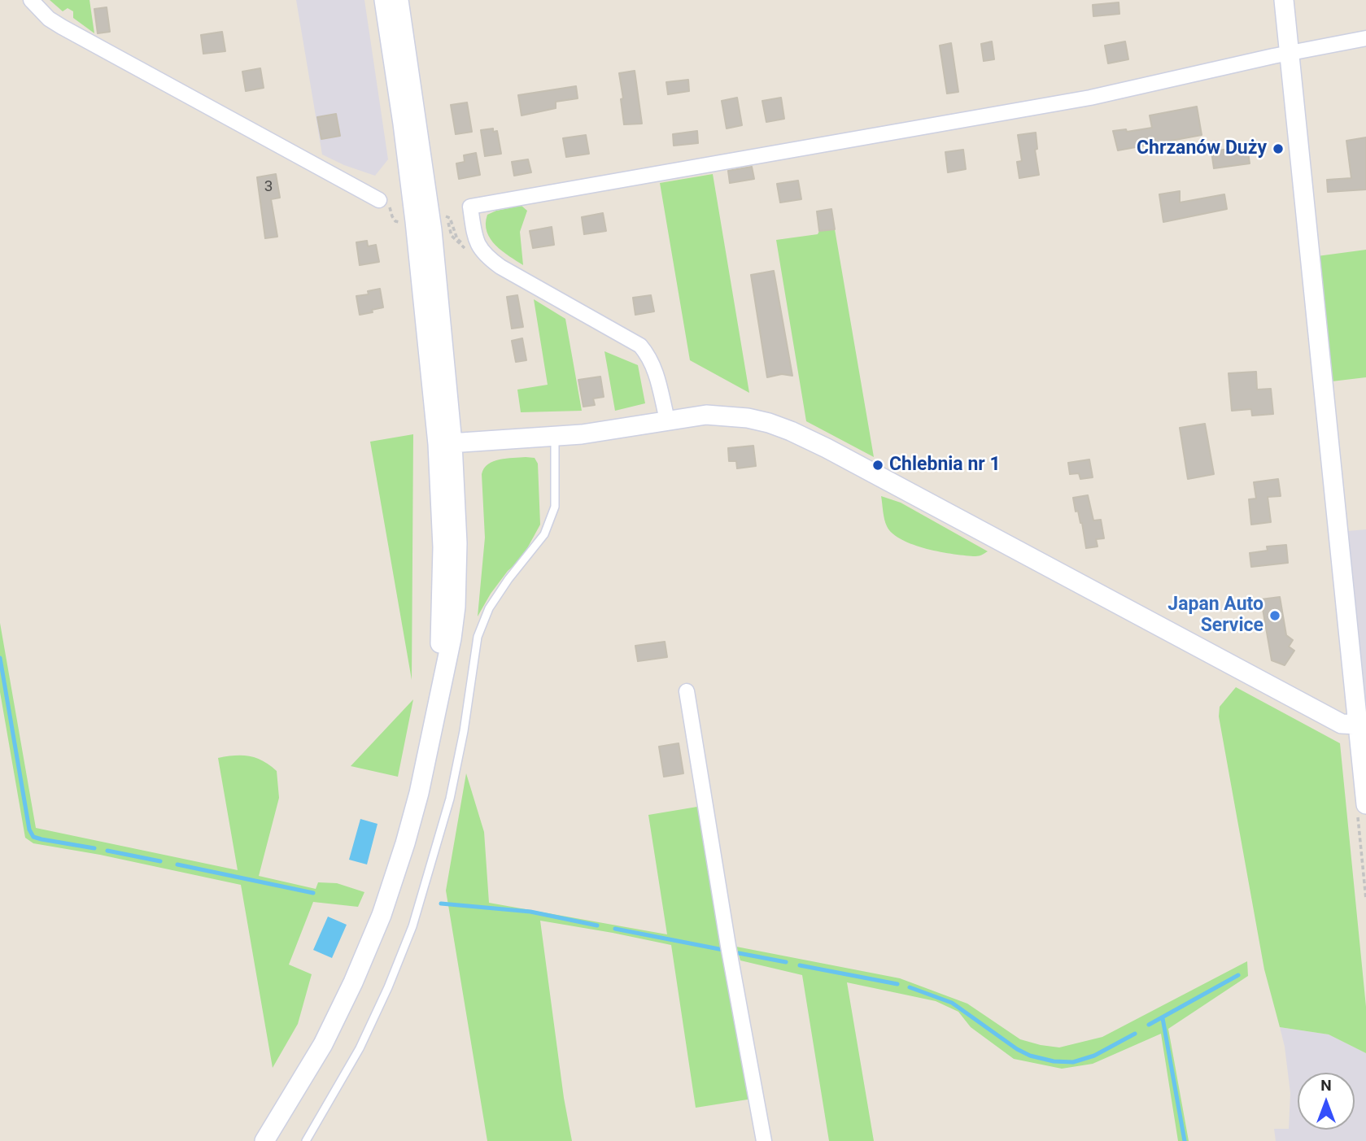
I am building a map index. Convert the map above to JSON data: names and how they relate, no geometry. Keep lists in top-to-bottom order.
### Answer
{
  "places": ["Chrzanów Duży", "Chlebnia nr 1", "Japan Auto Service"],
  "house_numbers": ["3"],
  "north": "top"
}
